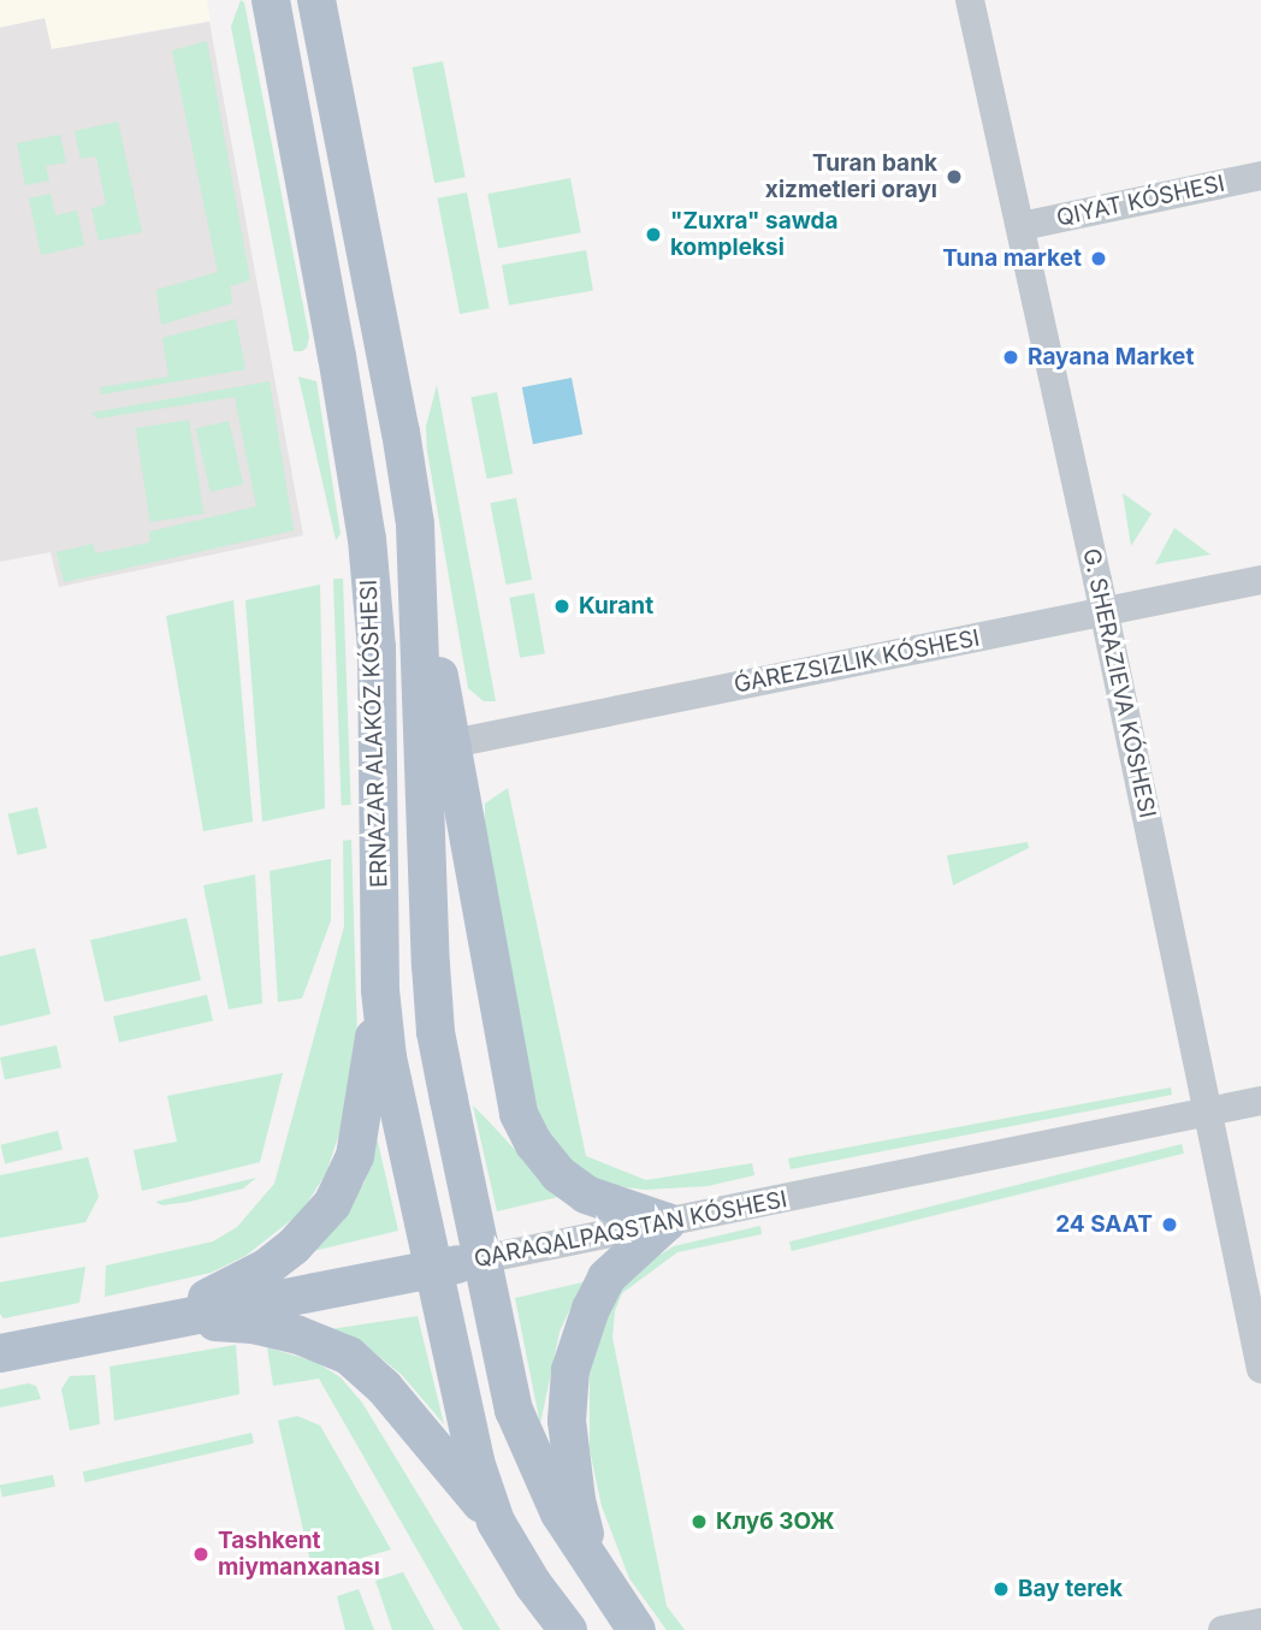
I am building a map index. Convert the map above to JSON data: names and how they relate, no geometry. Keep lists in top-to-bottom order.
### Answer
{
  "streets": {
    "main road": ["ERNAZAR ALAKÓZ KÓSHESI", "QARAQALPAQSTAN KÓSHESI"],
    "street": ["ǴAREZSIZLIK KÓSHESI", "G. SHERAZIEVA KÓSHESI"]
  },
  "crossings": [
    ["ǴAREZSIZLIK KÓSHESI", "G. SHERAZIEVA KÓSHESI"],
    ["G. SHERAZIEVA KÓSHESI", "QARAQALPAQSTAN KÓSHESI"],
    ["ERNAZAR ALAKÓZ KÓSHESI", "QARAQALPAQSTAN KÓSHESI"]
  ],
  "places": [
    "Turan bank xizmetleri orayı",
    "\"Zuxra\" sawda kompleksi",
    "Tuna market",
    "Rayana Market",
    "Kurant",
    "24 SAAT",
    "Клуб ЗОЖ",
    "Tashkent miymanxanası",
    "Bay terek"
  ]
}
